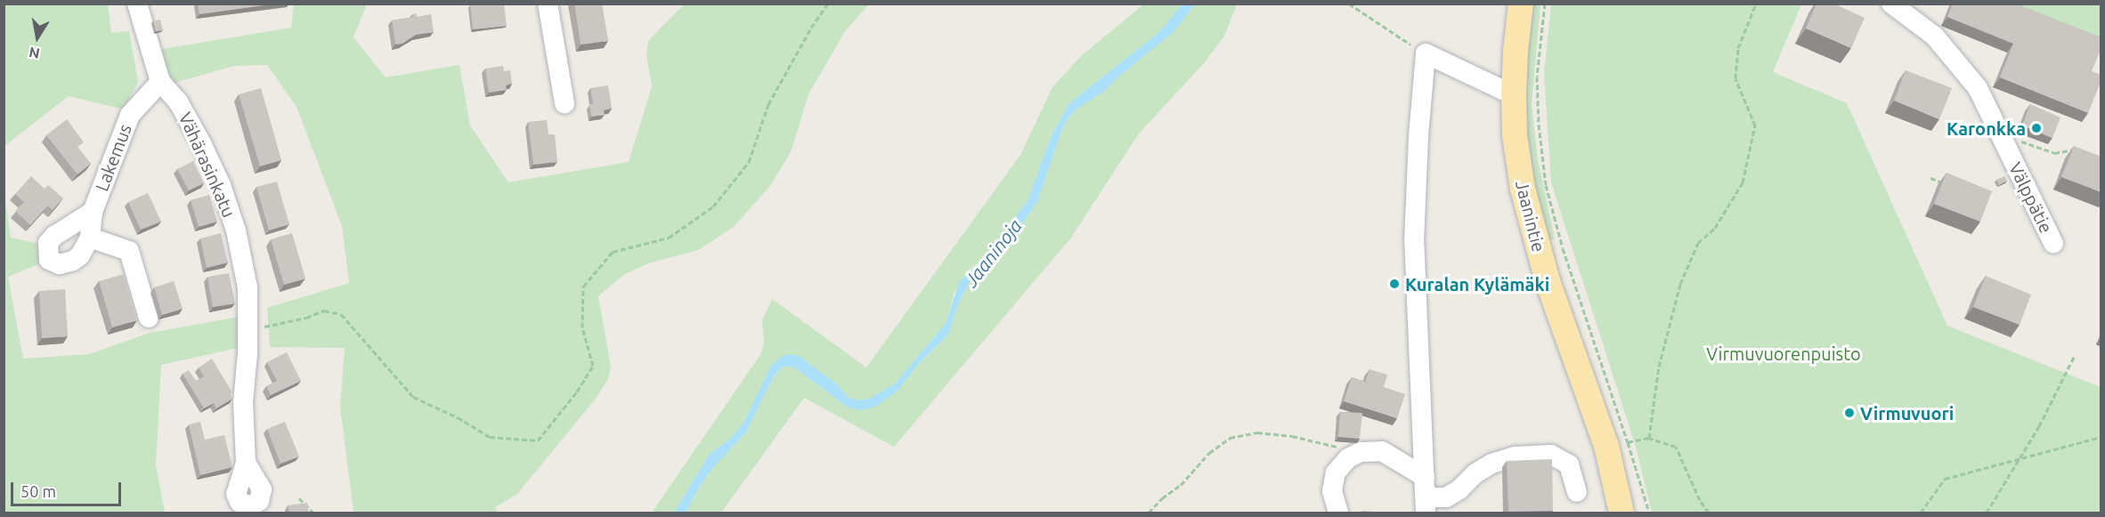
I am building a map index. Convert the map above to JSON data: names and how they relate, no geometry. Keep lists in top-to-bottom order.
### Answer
{
  "streets": {
    "main road": ["Jaanintie"],
    "street": ["Lakemus", "Vähärasinkatu", "Välppätie"]
  },
  "crossings": [
    ["Lakemus", "Vähärasinkatu"]
  ],
  "water": ["Jaaninoja"],
  "parks": ["Virmuvuorenpuisto"],
  "places": ["Karonkka", "Kuralan Kylämäki", "Virmuvuori"],
  "scale_bar": "50 m",
  "north": "bottom"
}
